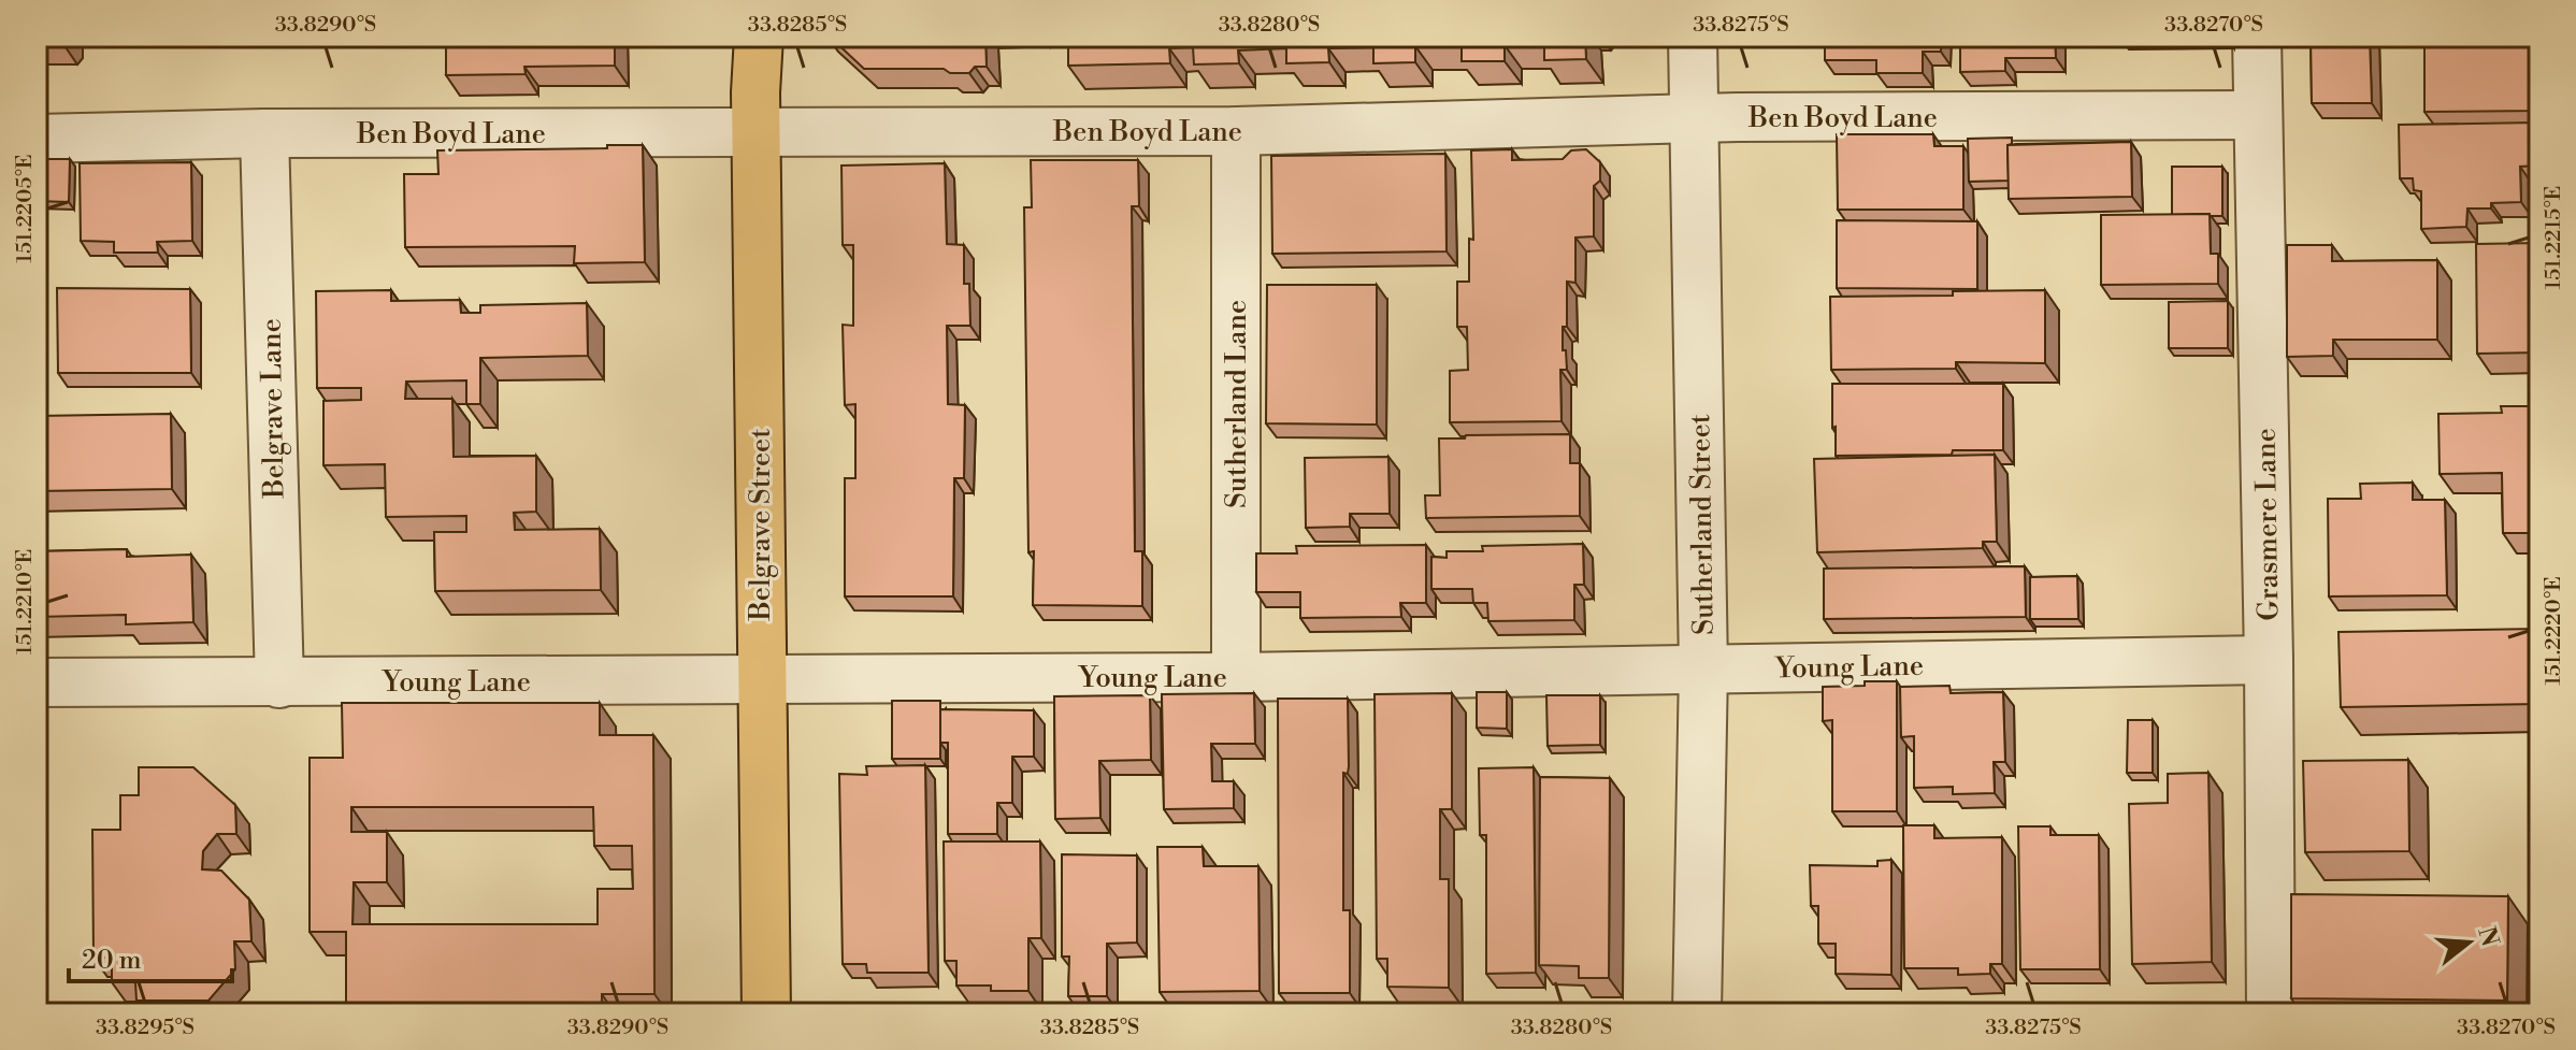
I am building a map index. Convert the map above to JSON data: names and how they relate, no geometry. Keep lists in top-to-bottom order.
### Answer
{
  "streets": {
    "main road": ["Belgrave Street"],
    "street": [
      "Ben Boyd Lane",
      "Sutherland Lane",
      "Belgrave Lane",
      "Sutherland Street",
      "Grasmere Lane",
      "Young Lane"
    ]
  },
  "crossings": [
    ["Ben Boyd Lane", "Sutherland Lane"],
    ["Ben Boyd Lane", "Belgrave Lane"],
    ["Ben Boyd Lane", "Belgrave Street"],
    ["Ben Boyd Lane", "Sutherland Street"],
    ["Ben Boyd Lane", "Grasmere Lane"],
    ["Sutherland Lane", "Young Lane"],
    ["Belgrave Lane", "Young Lane"],
    ["Belgrave Street", "Young Lane"],
    ["Sutherland Street", "Young Lane"],
    ["Grasmere Lane", "Young Lane"]
  ],
  "scale_bar": "20 m",
  "north": "right",
  "coordinates": [
    "33.8290°S",
    "33.8285°S",
    "33.8280°S",
    "33.8275°S",
    "33.8270°S",
    "151.2205°E",
    "151.2215°E",
    "151.2210°E",
    "151.2220°E",
    "33.8295°S"
  ]
}
